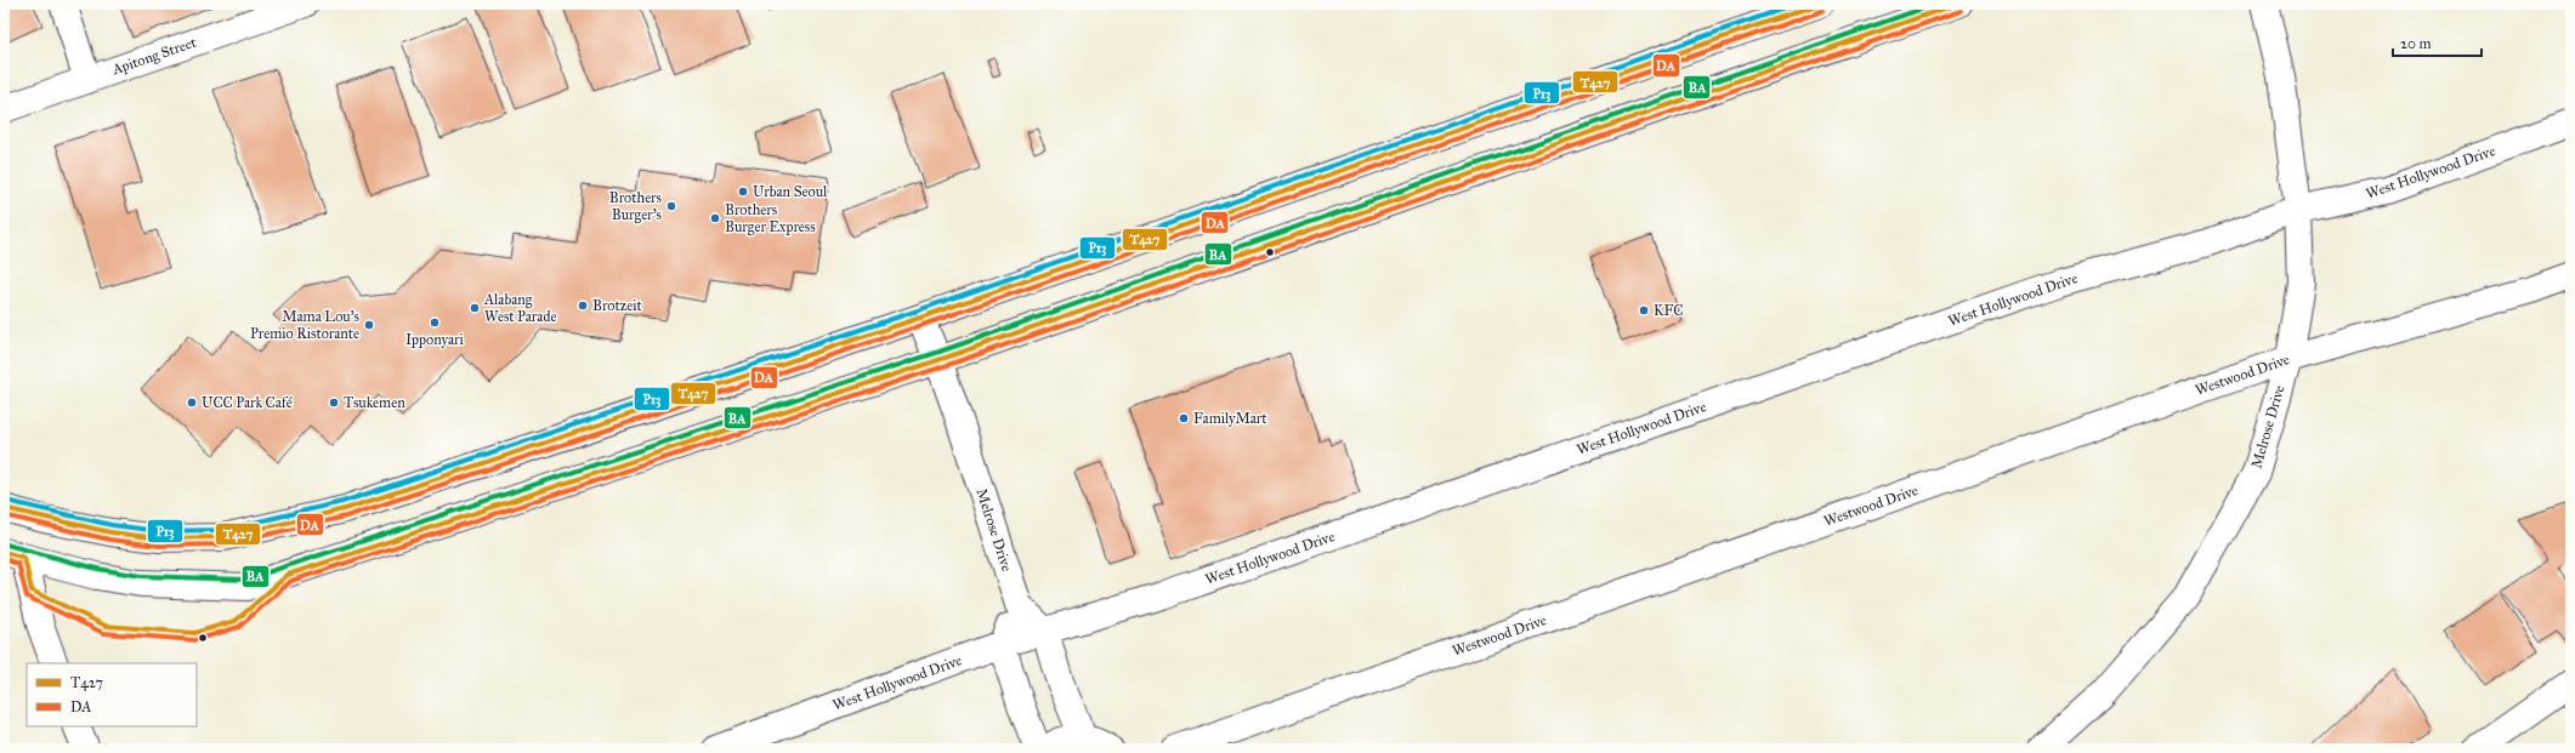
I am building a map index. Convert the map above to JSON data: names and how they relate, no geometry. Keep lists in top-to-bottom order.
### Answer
{
  "streets": {
    "street": [
      "Apitong Street",
      "West Hollywood Drive",
      "Westwood Drive",
      "Melrose Drive"
    ]
  },
  "crossings": [
    ["West Hollywood Drive", "Melrose Drive"],
    ["Westwood Drive", "Melrose Drive"]
  ],
  "places": [
    "Urban Seoul",
    "Brothers Burger's",
    "Brothers Burger Express",
    "Brotzeit",
    "Alabang West Parade",
    "KFC",
    "Ipponyari",
    "Mama Lou's Premio Ristorante",
    "UCC Park Café",
    "Tsukemen",
    "FamilyMart"
  ],
  "lines": [
    "transit line T427",
    "transit line BA",
    "transit line P13",
    "transit line DA"
  ],
  "legend": ["T427", "DA"],
  "scale_bar": "20 m"
}
